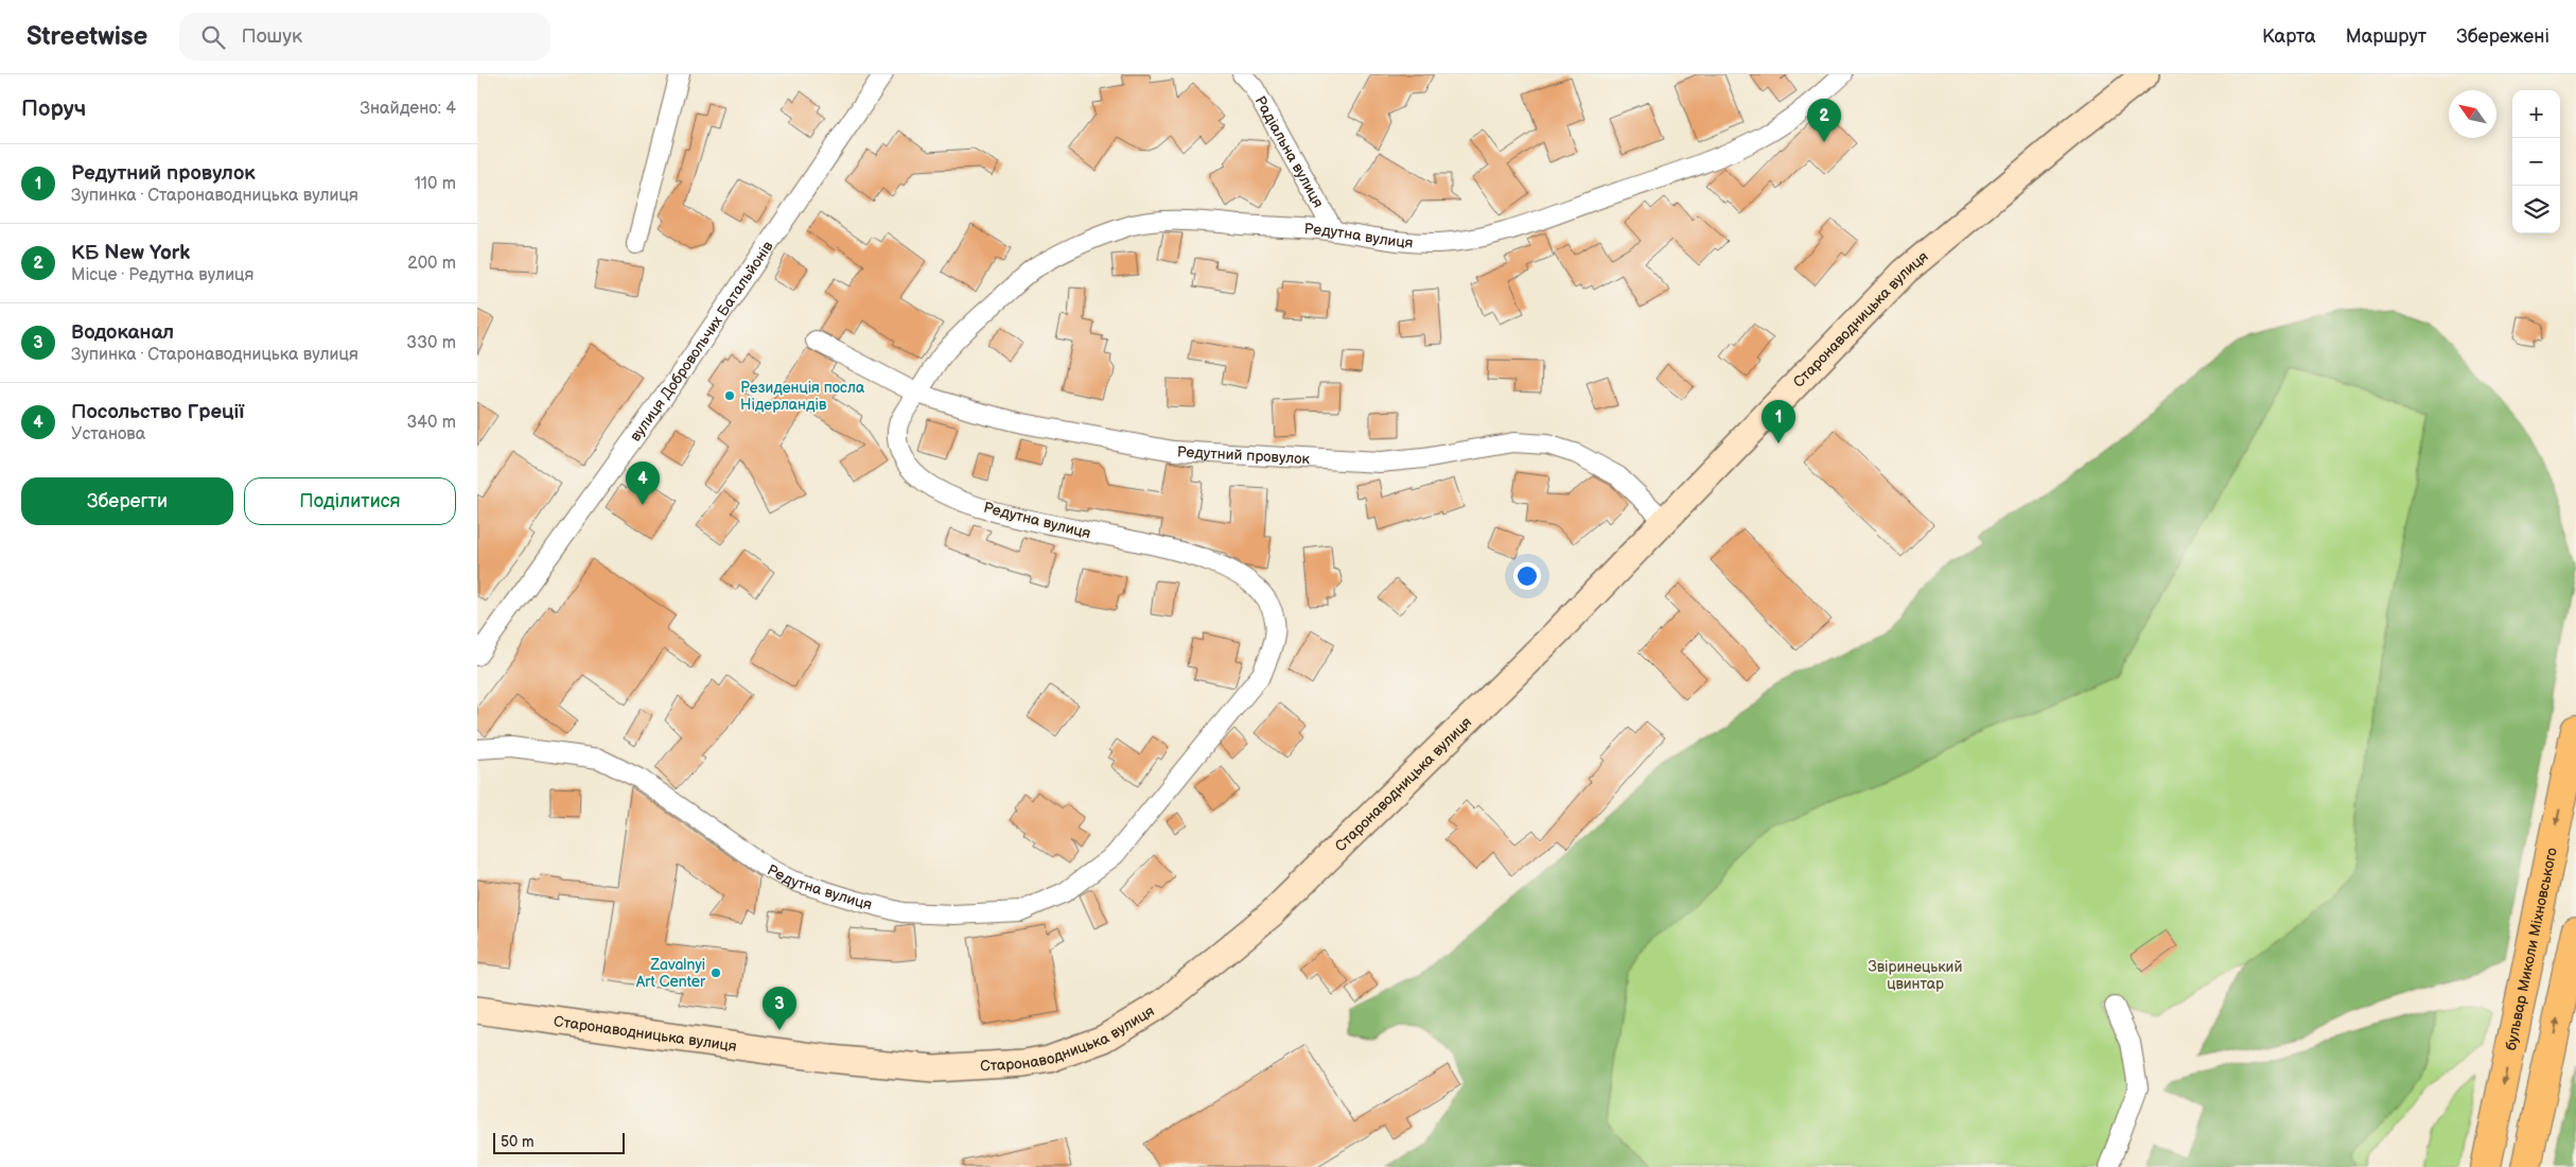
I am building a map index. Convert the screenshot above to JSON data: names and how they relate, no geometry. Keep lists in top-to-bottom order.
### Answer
{
  "streets": {
    "highway": ["бульвар Миколи Міхновського"],
    "main road": ["Старонаводницька вулиця"],
    "street": [
      "Радіальна вулиця",
      "Редутна вулиця",
      "вулиця Добровольчих Батальйонів",
      "Редутний провулок"
    ]
  },
  "crossings": [
    ["Радіальна вулиця", "Редутна вулиця"],
    ["Редутна вулиця", "Редутний провулок"],
    ["Старонаводницька вулиця", "Редутний провулок"]
  ],
  "parks": ["Звіринецький цвинтар"],
  "places": ["Резиденція посла Нідерландів", "Zavalnyi Art Center"],
  "scale_bar": "50 m",
  "north": "top left",
  "page": {
    "header": "Streetwise",
    "search": "Пошук",
    "nav": ["Карта", "Маршрут", "Збережені"],
    "heading": ["Поруч", "Знайдено: 4"],
    "map_buttons": ["+", "−"],
    "pins": [
      "2",
      "1",
      "4",
      "3"
    ],
    "list": [
      {
        "mark": "1",
        "name": "Редутний провулок",
        "note": "Зупинка · Старонаводницька вулиця",
        "value": "110 m"
      },
      {
        "mark": "2",
        "name": "КБ New York",
        "note": "Місце · Редутна вулиця",
        "value": "200 m"
      },
      {
        "mark": "3",
        "name": "Водоканал",
        "note": "Зупинка · Старонаводницька вулиця",
        "value": "330 m"
      },
      {
        "mark": "4",
        "name": "Посольство Греції",
        "note": "Установа",
        "value": "340 m"
      }
    ],
    "buttons": ["Зберегти", "Поділитися"],
    "scale": "50 m"
  }
}
